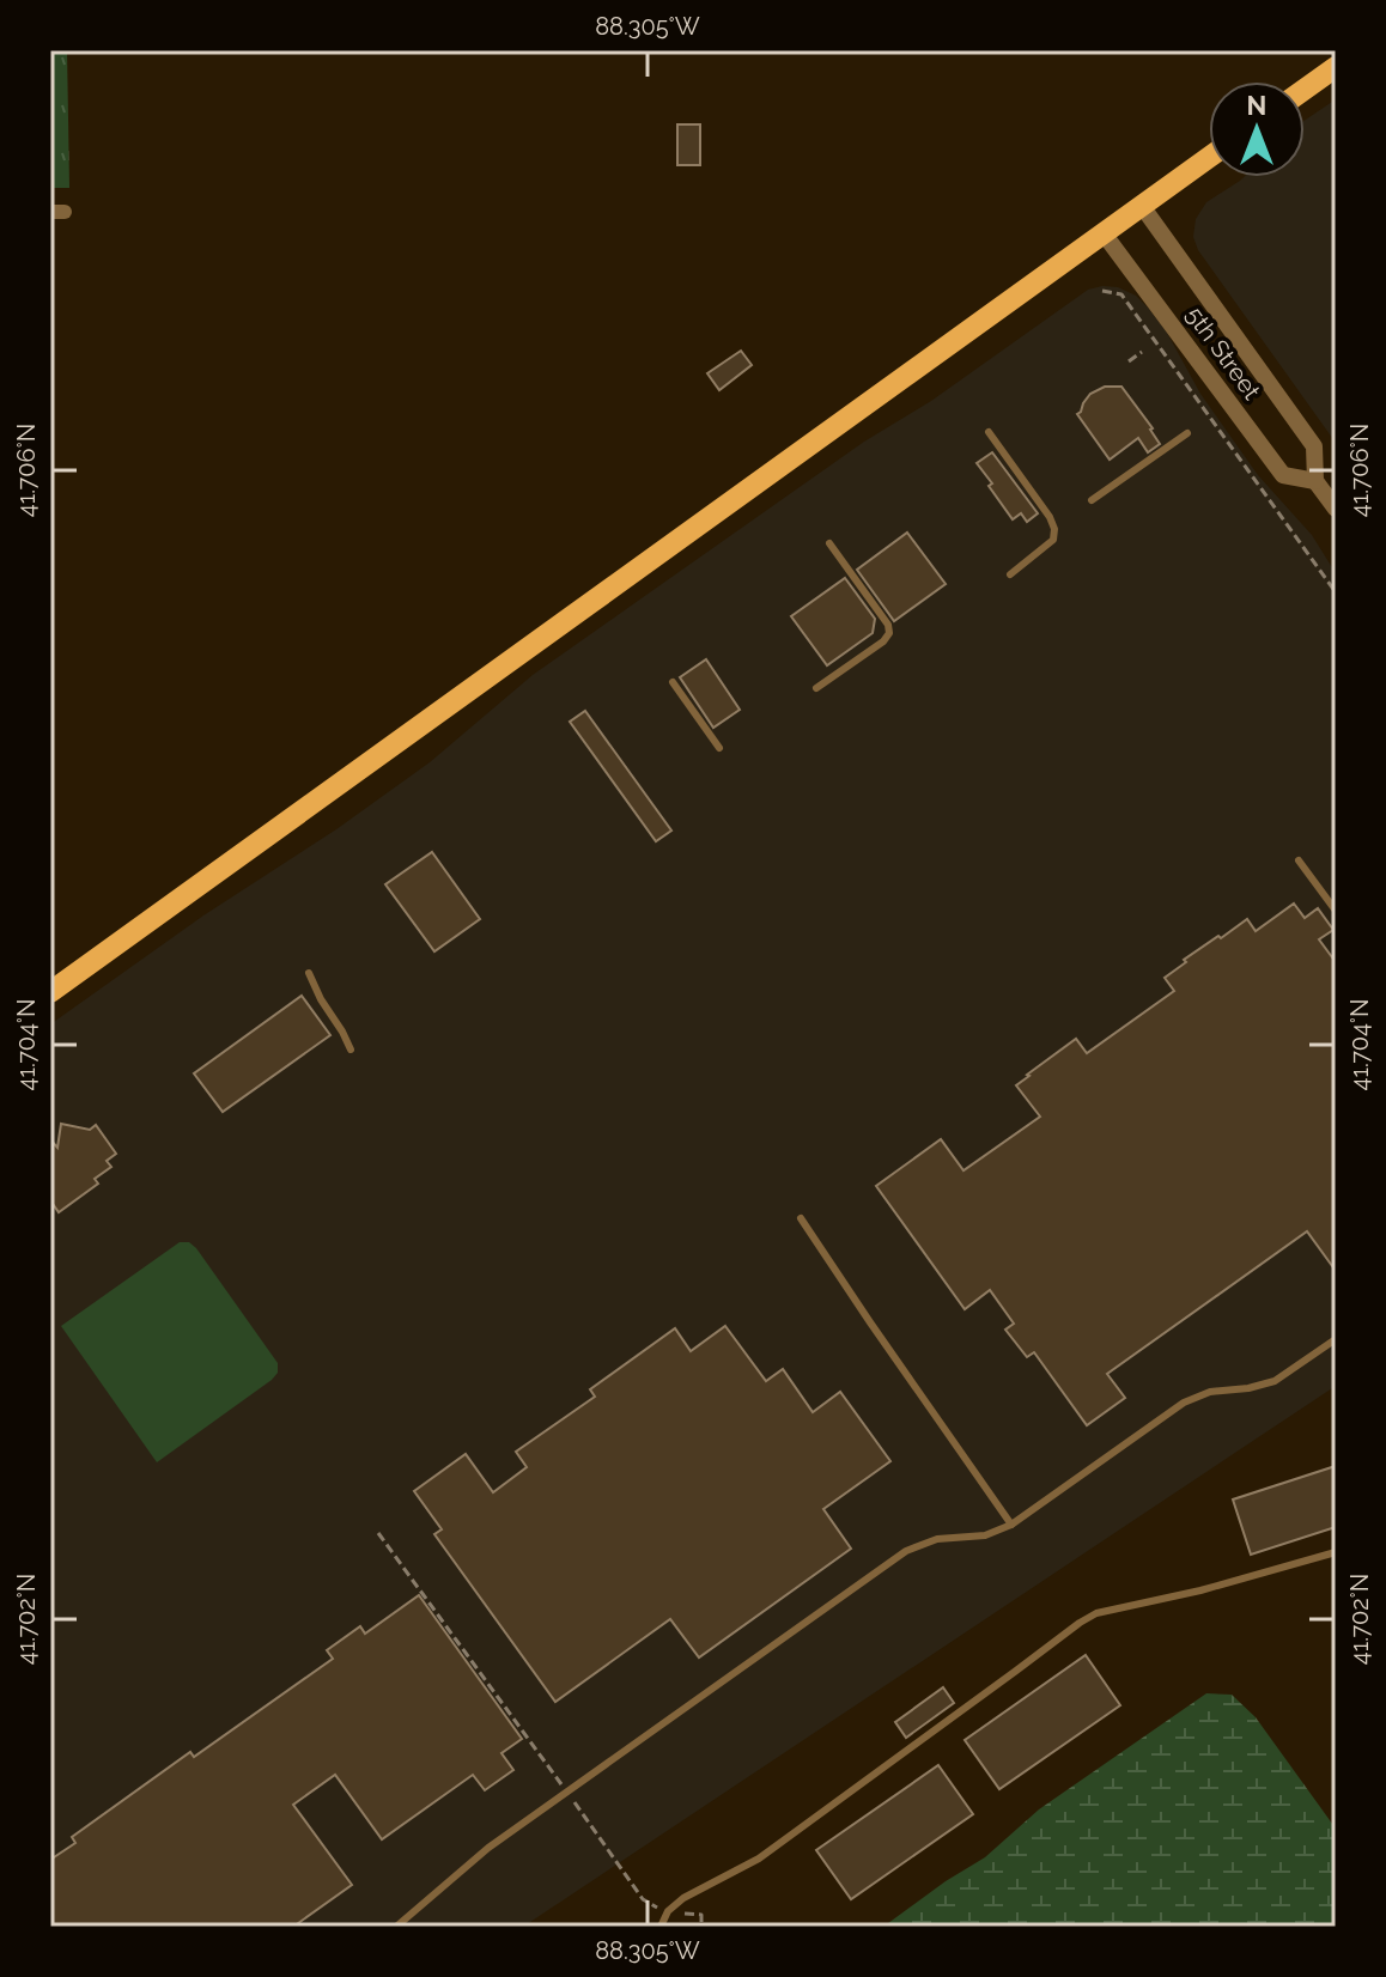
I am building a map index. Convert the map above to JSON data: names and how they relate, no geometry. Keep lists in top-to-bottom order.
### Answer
{
  "streets": {
    "street": ["5th Street"]
  },
  "north": "top",
  "coordinates": [
    "88.305°W",
    "41.706°N",
    "41.704°N",
    "41.702°N"
  ]
}
